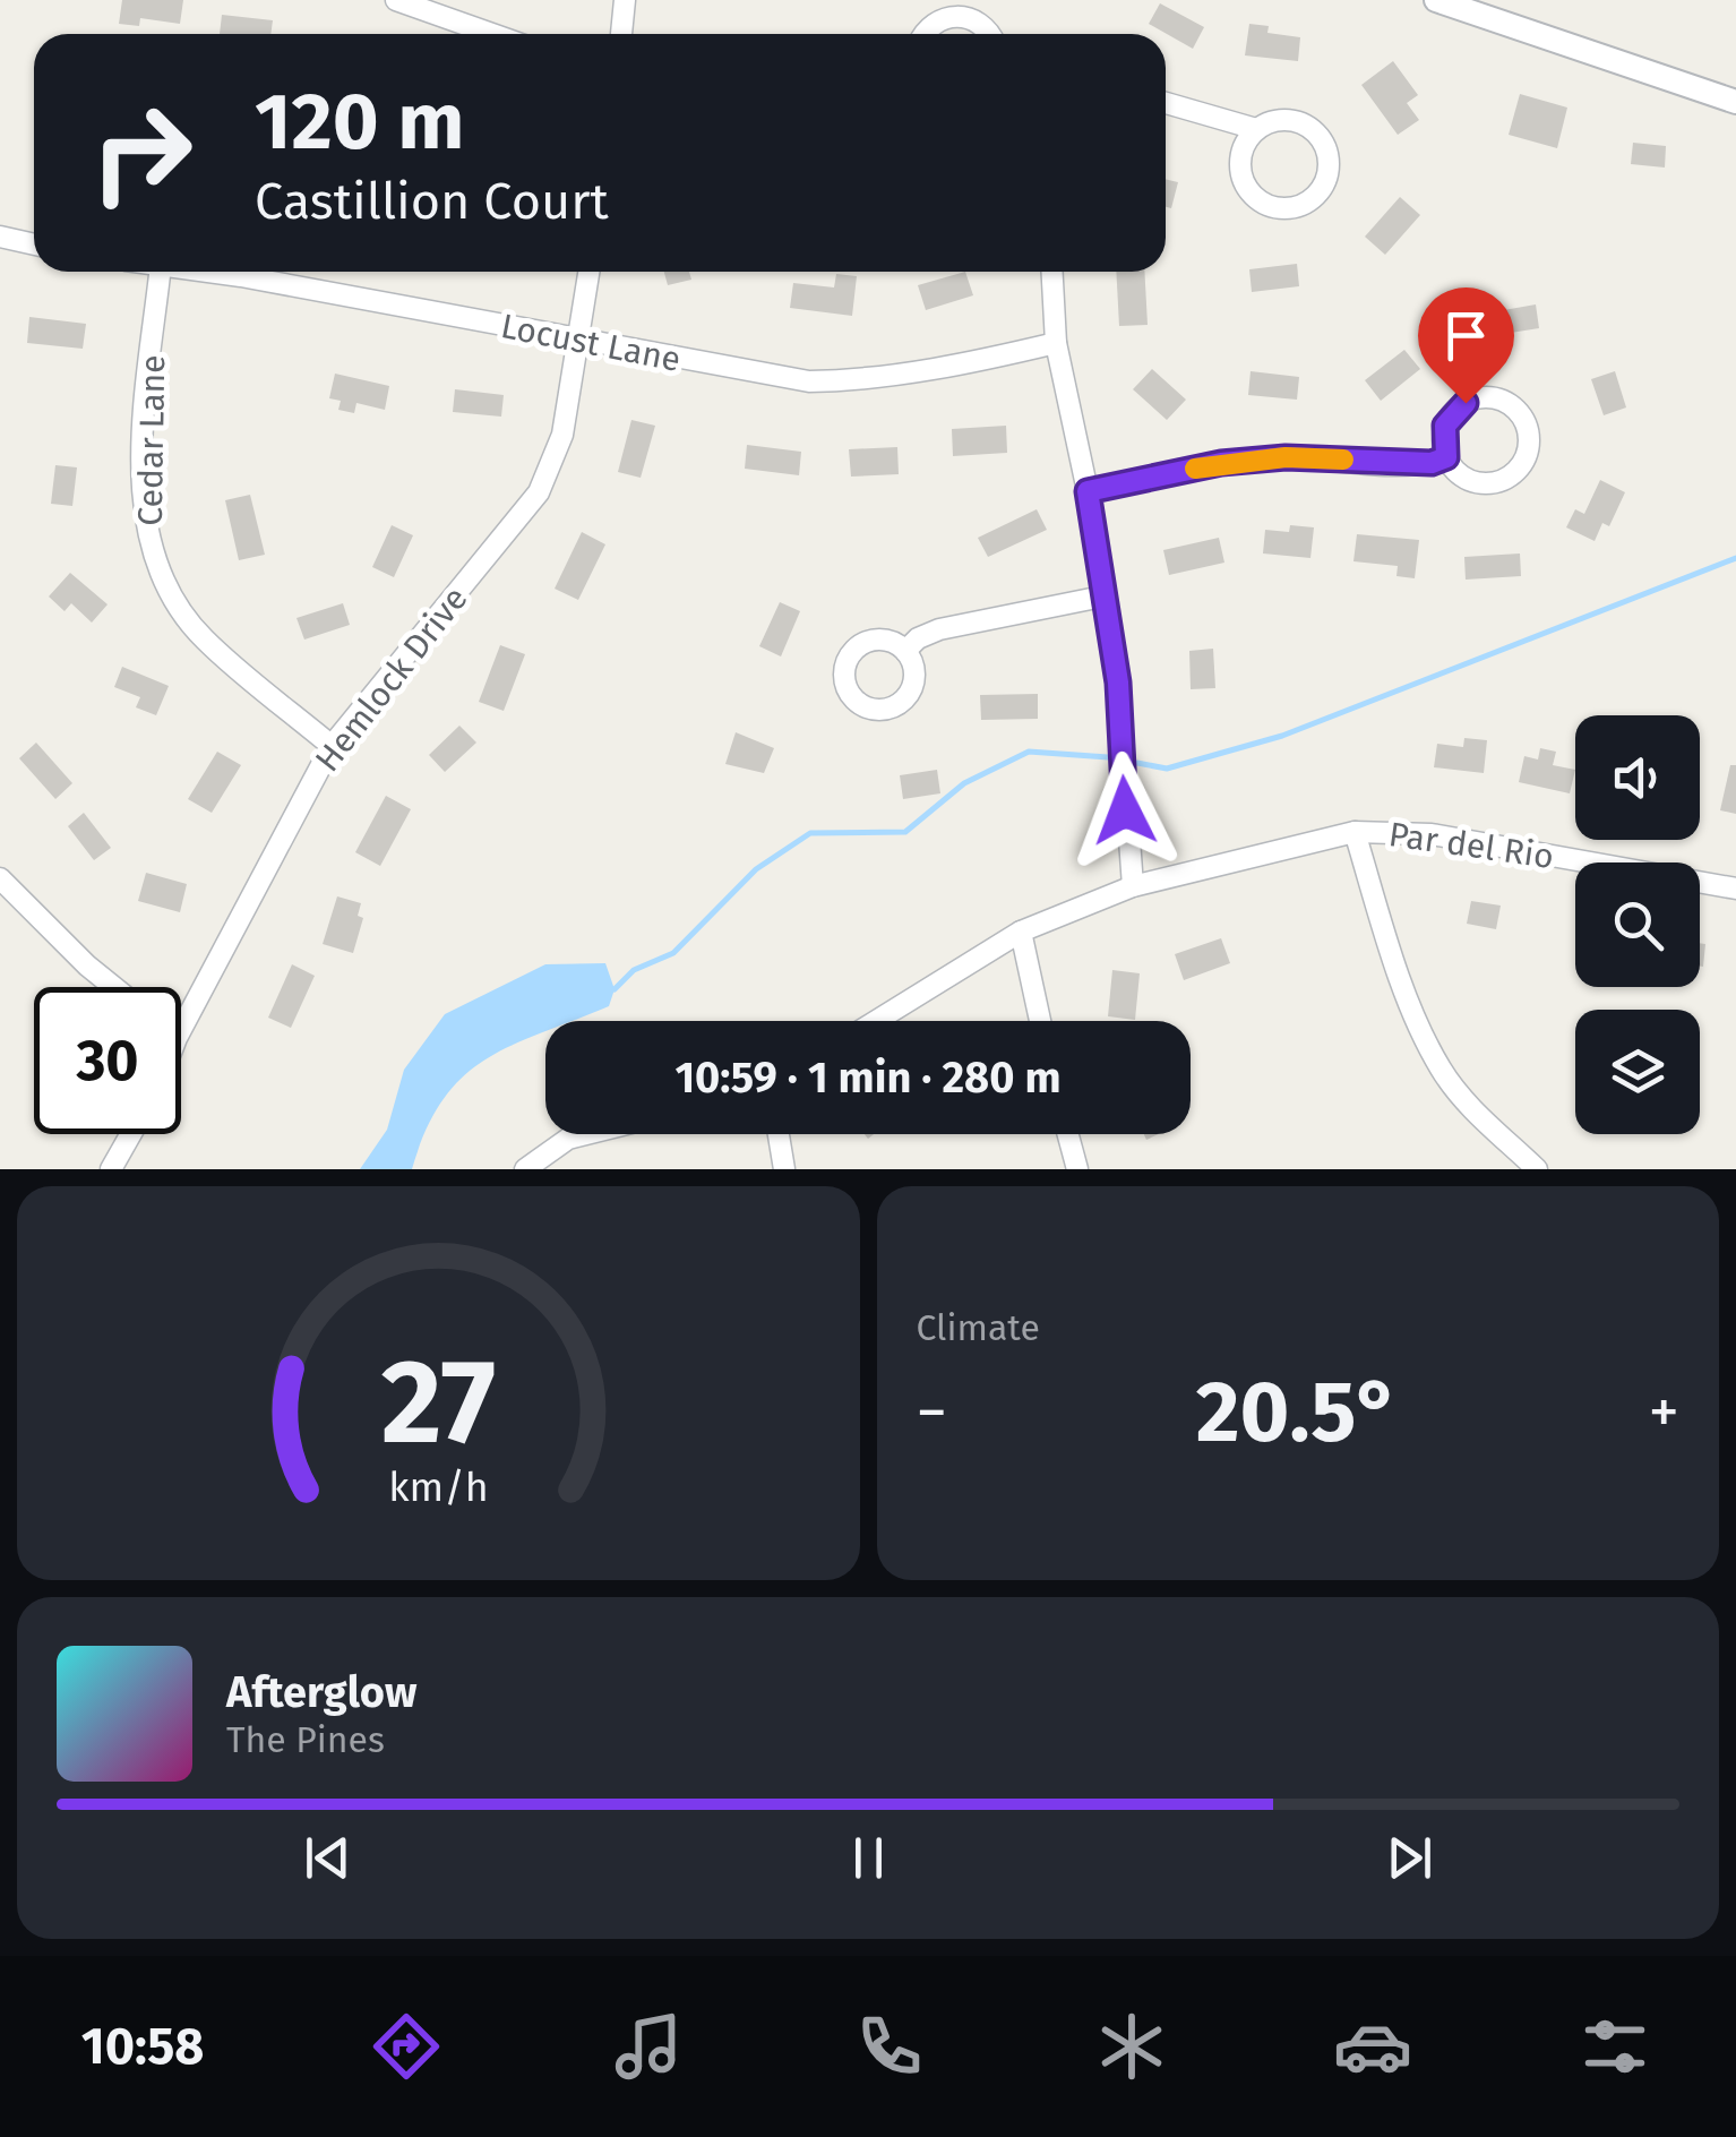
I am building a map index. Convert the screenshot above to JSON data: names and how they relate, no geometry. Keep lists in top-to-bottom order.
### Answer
{
  "streets": {
    "street": [
      "Locust Lane",
      "Cedar Lane",
      "Hemlock Drive",
      "Par del Rio"
    ]
  },
  "crossings": [
    ["Locust Lane", "Hemlock Drive"],
    ["Cedar Lane", "Hemlock Drive"]
  ],
  "page": {
    "turn": ["120 m", "Castillion Court"],
    "limit": "30",
    "trip": "10:59 · 1 min · 280 m",
    "tile": "Climate",
    "heat": ["−", "20.5°", "+"],
    "song": ["Afterglow", "The Pines"],
    "tabs": "10:58",
    "gauge": ["27", "km/h"]
  }
}
